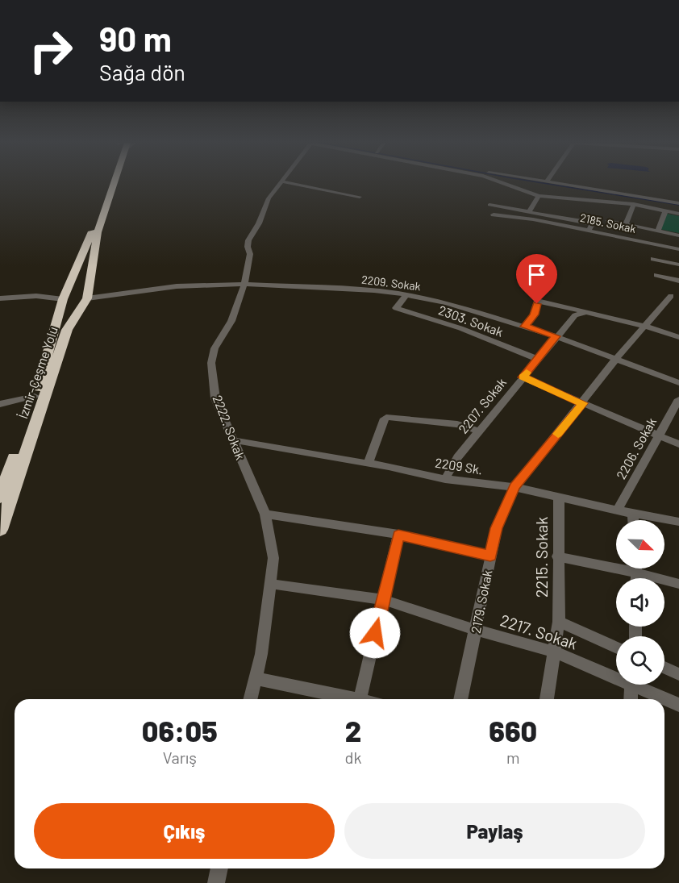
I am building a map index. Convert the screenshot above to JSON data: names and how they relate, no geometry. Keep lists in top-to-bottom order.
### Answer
{
  "streets": {
    "highway": ["İzmir-Çeşme Yolu"],
    "street": [
      "2185. Sokak",
      "2209. Sokak",
      "2303. Sokak",
      "2207. Sokak",
      "2222. Sokak",
      "2206. Sokak",
      "2209 Sk.",
      "2215. Sokak",
      "2179. Sokak",
      "2217. Sokak"
    ]
  },
  "crossings": [
    ["2209. Sokak", "2303. Sokak"],
    ["2209. Sokak", "İzmir-Çeşme Yolu"],
    ["2209. Sokak", "2207. Sokak"],
    ["2209. Sokak", "2222. Sokak"],
    ["2209. Sokak", "2179. Sokak"],
    ["2303. Sokak", "2207. Sokak"],
    ["2207. Sokak", "2209 Sk."],
    ["2222. Sokak", "2209 Sk."],
    ["2222. Sokak", "2217. Sokak"],
    ["2206. Sokak", "2209 Sk."],
    ["2209 Sk.", "2215. Sokak"],
    ["2209 Sk.", "2179. Sokak"],
    ["2215. Sokak", "2217. Sokak"],
    ["2179. Sokak", "2217. Sokak"]
  ],
  "north": "bottom right",
  "page": {
    "turn": ["90 m", "Sağa dön"],
    "eta": [
      "06:05",
      "Varış",
      "2",
      "dk",
      "660",
      "m"
    ],
    "buttons": ["Çıkış", "Paylaş"]
  }
}
